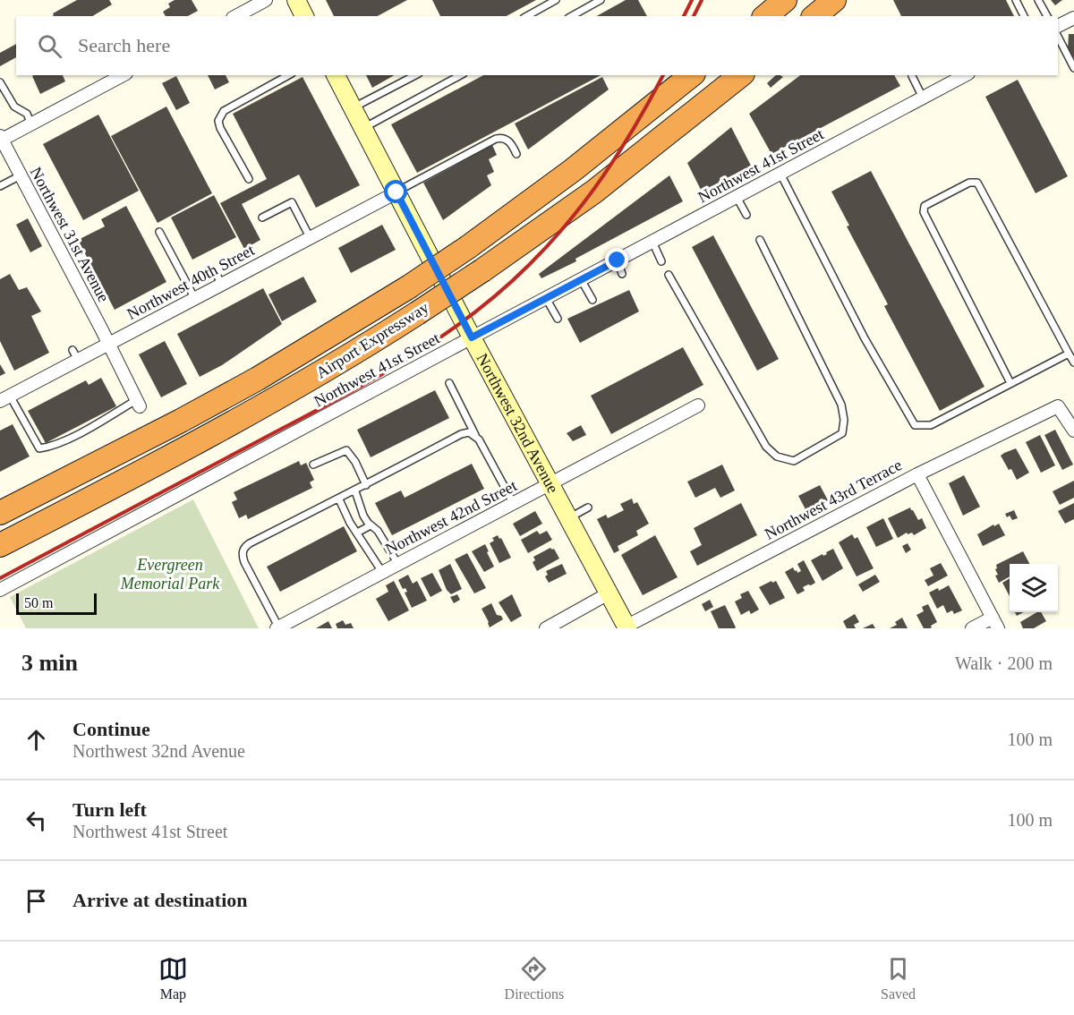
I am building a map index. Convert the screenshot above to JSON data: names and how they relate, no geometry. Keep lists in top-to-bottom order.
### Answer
{
  "streets": {
    "highway": ["Airport Expressway"],
    "main road": ["Northwest 32nd Avenue"],
    "street": [
      "Northwest 41st Street",
      "Northwest 31st Avenue",
      "Northwest 40th Street",
      "Northwest 43rd Terrace",
      "Northwest 42nd Street"
    ]
  },
  "crossings": [
    ["Northwest 41st Street", "Northwest 32nd Avenue"],
    ["Northwest 31st Avenue", "Northwest 40th Street"],
    ["Northwest 40th Street", "Northwest 32nd Avenue"],
    ["Northwest 32nd Avenue", "Northwest 43rd Terrace"],
    ["Northwest 32nd Avenue", "Northwest 42nd Street"]
  ],
  "parks": ["Evergreen Memorial Park"],
  "scale_bar": "50 m",
  "page": {
    "search": "Search here",
    "scale": "50 m",
    "heading": ["3 min", "Walk · 200 m"],
    "list": [
      ["Continue", "Northwest 32nd Avenue", "100 m"],
      ["Turn left", "Northwest 41st Street", "100 m"],
      "Arrive at destination"
    ],
    "nav": ["Map", "Directions", "Saved"]
  }
}
